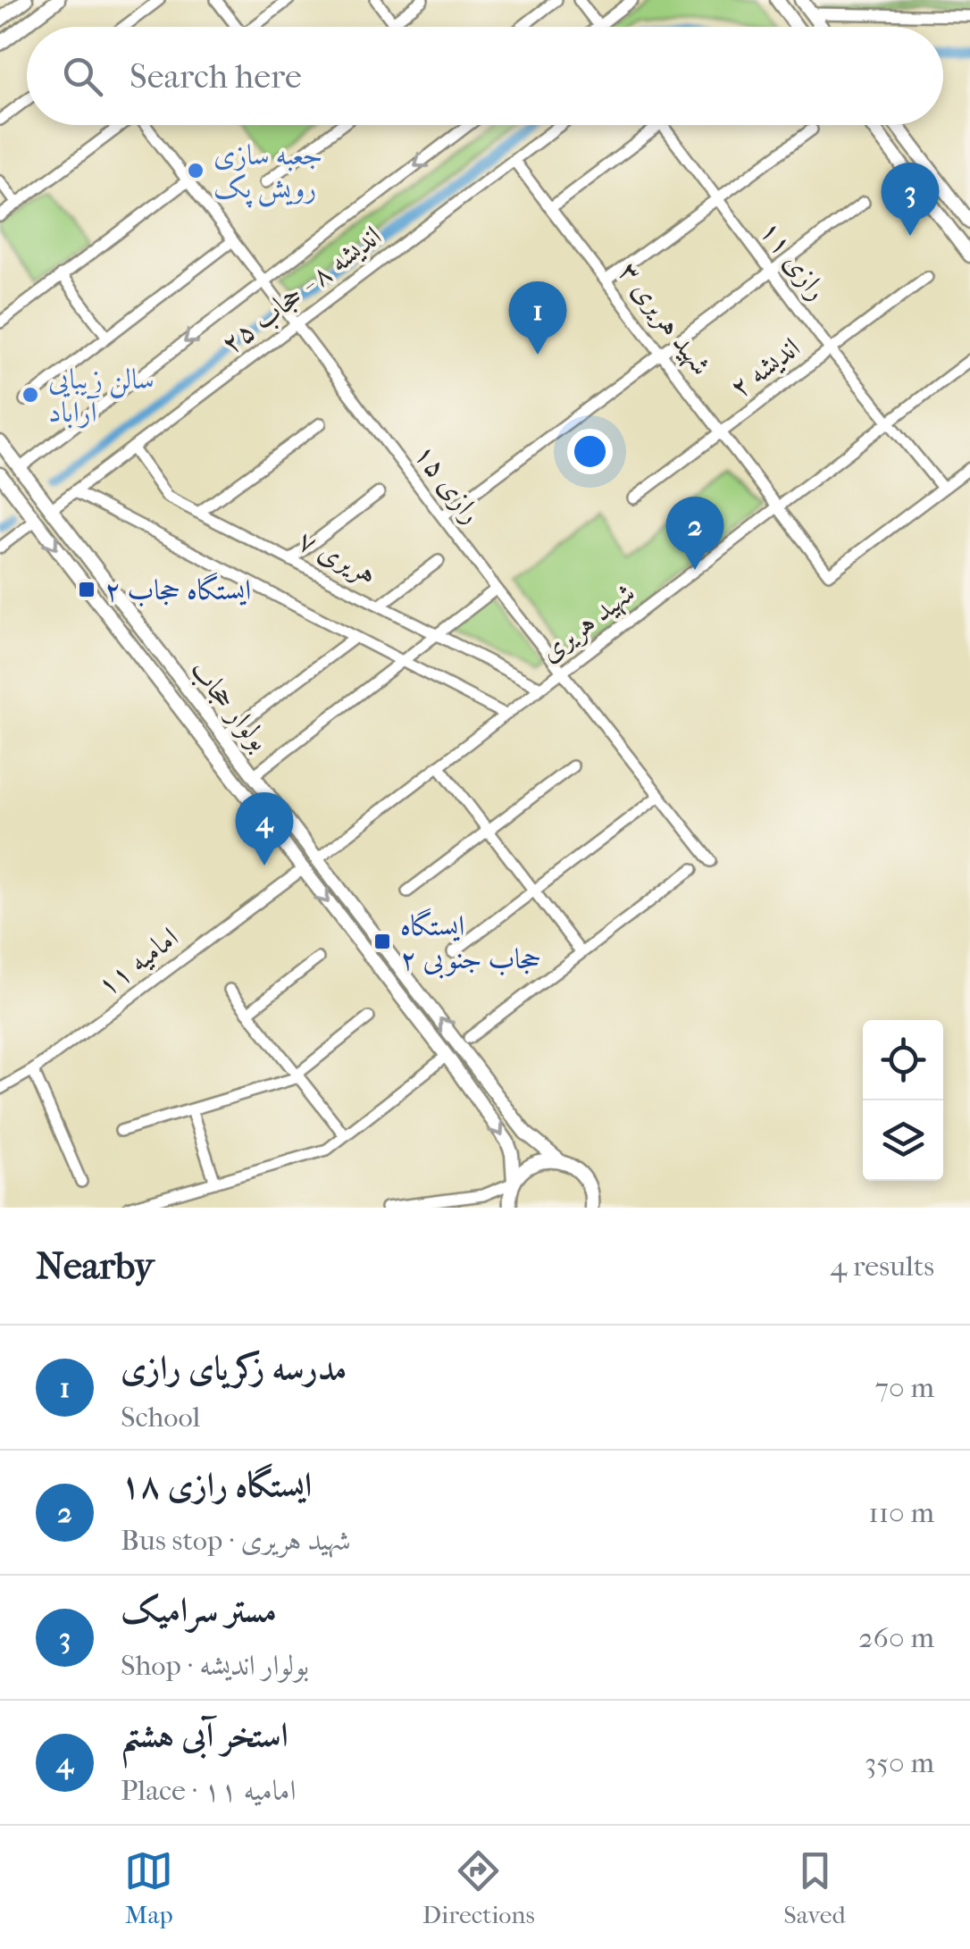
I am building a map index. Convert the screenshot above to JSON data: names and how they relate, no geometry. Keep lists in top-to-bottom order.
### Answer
{
  "streets": {
    "main road": ["بولوار حجاب"],
    "street": [
      "رازی ۱۱",
      "اندیشه ۸ - حجاب ۲۵",
      "شهید هریری ۳",
      "اندیشه ۲",
      "رازی ۱۵",
      "هریری ۷",
      "شهید هریری",
      "امامیه ۱۱"
    ]
  },
  "crossings": [
    ["رازی ۱۱", "شهید هریری ۳"],
    ["رازی ۱۱", "اندیشه ۲"],
    ["رازی ۱۱", "شهید هریری"],
    ["اندیشه ۸ - حجاب ۲۵", "شهید هریری ۳"],
    ["اندیشه ۸ - حجاب ۲۵", "رازی ۱۵"],
    ["اندیشه ۸ - حجاب ۲۵", "هریری ۷"],
    ["اندیشه ۸ - حجاب ۲۵", "بولوار حجاب"],
    ["شهید هریری ۳", "اندیشه ۲"],
    ["شهید هریری ۳", "شهید هریری"],
    ["رازی ۱۵", "شهید هریری"],
    ["هریری ۷", "شهید هریری"],
    ["شهید هریری", "بولوار حجاب"],
    ["بولوار حجاب", "امامیه ۱۱"]
  ],
  "places": {
    "other": ["جعبه سازی رویش پک", "سالن زیبایی آراباد"],
    "transit": ["ایستگاه حجاب ۲", "ایستگاه حجاب جنوبی ۲"]
  },
  "page": {
    "search": "Search here",
    "pins": [
      "3",
      "1",
      "2",
      "4"
    ],
    "heading": ["Nearby", "4 results"],
    "list": [
      {
        "mark": "1",
        "name": "مدرسه زکریای رازی",
        "note": "School",
        "value": "70 m"
      },
      {
        "mark": "2",
        "name": "ایستگاه رازی ۱۸",
        "note": "Bus stop · شهید هریری",
        "value": "110 m"
      },
      {
        "mark": "3",
        "name": "مستر سرامیک",
        "note": "Shop · بولوار اندیشه",
        "value": "260 m"
      },
      {
        "mark": "4",
        "name": "استخر آبی هشتم",
        "note": "Place · امامیه ۱۱",
        "value": "350 m"
      }
    ],
    "nav": ["Map", "Directions", "Saved"]
  }
}
